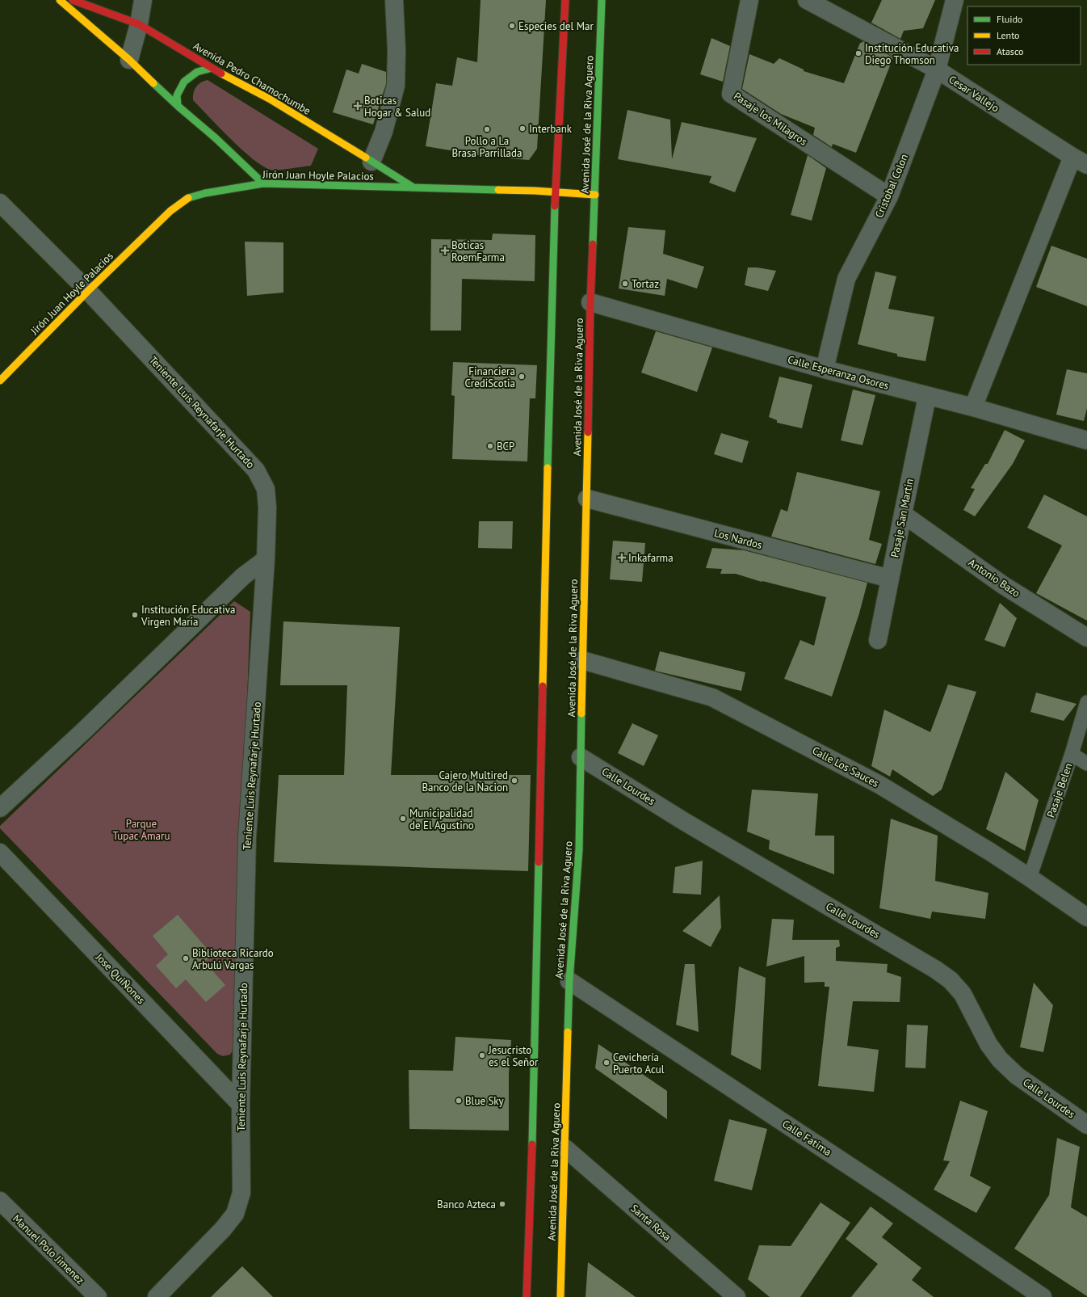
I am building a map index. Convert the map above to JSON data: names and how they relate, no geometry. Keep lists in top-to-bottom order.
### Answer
{
  "streets": {
    "main road": ["Avenida Pedro Chamochumbe", "Avenida José de la Riva Aguero", "Jirón Juan Hoyle Palacios"],
    "street": [
      "Cesar Vallejo",
      "Pasaje los Milagros",
      "Cristobal Colon",
      "Calle Esperanza Osores",
      "Teniente Luis Reynafarje Hurtado",
      "Pasaje San Martin",
      "Los Nardos",
      "Antonio Bazo",
      "Calle Los Sauces",
      "Calle Lourdes",
      "Jose QuiÑones",
      "Calle Fatima",
      "Santa Rosa",
      "Manuel Polo Jimenez"
    ],
    "lane": ["Pasaje Belen"]
  },
  "crossings": [
    ["Avenida Pedro Chamochumbe", "Jirón Juan Hoyle Palacios"],
    ["Cesar Vallejo", "Cristobal Colon"],
    ["Pasaje los Milagros", "Cristobal Colon"],
    ["Avenida José de la Riva Aguero", "Jirón Juan Hoyle Palacios"],
    ["Avenida José de la Riva Aguero", "Calle Esperanza Osores"],
    ["Avenida José de la Riva Aguero", "Los Nardos"],
    ["Avenida José de la Riva Aguero", "Calle Los Sauces"],
    ["Avenida José de la Riva Aguero", "Calle Lourdes"],
    ["Avenida José de la Riva Aguero", "Calle Fatima"],
    ["Avenida José de la Riva Aguero", "Santa Rosa"],
    ["Jirón Juan Hoyle Palacios", "Teniente Luis Reynafarje Hurtado"],
    ["Cristobal Colon", "Calle Esperanza Osores"],
    ["Calle Esperanza Osores", "Pasaje San Martin"],
    ["Teniente Luis Reynafarje Hurtado", "Jose QuiÑones"],
    ["Pasaje San Martin", "Los Nardos"],
    ["Pasaje San Martin", "Antonio Bazo"],
    ["Calle Los Sauces", "Pasaje Belen"]
  ],
  "parks": ["Parque Tupac Amaru"],
  "places": {
    "other": [
      "Especies del Mar",
      "Institución Educativa Diego Thomson",
      "Interbank",
      "Pollo a La Brasa Parrillada",
      "Tortaz",
      "Financiera CrediScotia",
      "BCP",
      "Institución Educativa Virgen Maria",
      "Cajero Multired Banco de la Nacion",
      "Municipalidad de El Agustino",
      "Biblioteca Ricardo Arbulú Vargas",
      "Jesucristo es el Señor",
      "Cevichería Puerto Acul",
      "Blue Sky",
      "Banco Azteca"
    ],
    "health": ["Boticas Hogar & Salud", "Boticas RoemFarma", "Inkafarma"]
  },
  "legend": ["Fluido", "Lento", "Atasco"]
}
